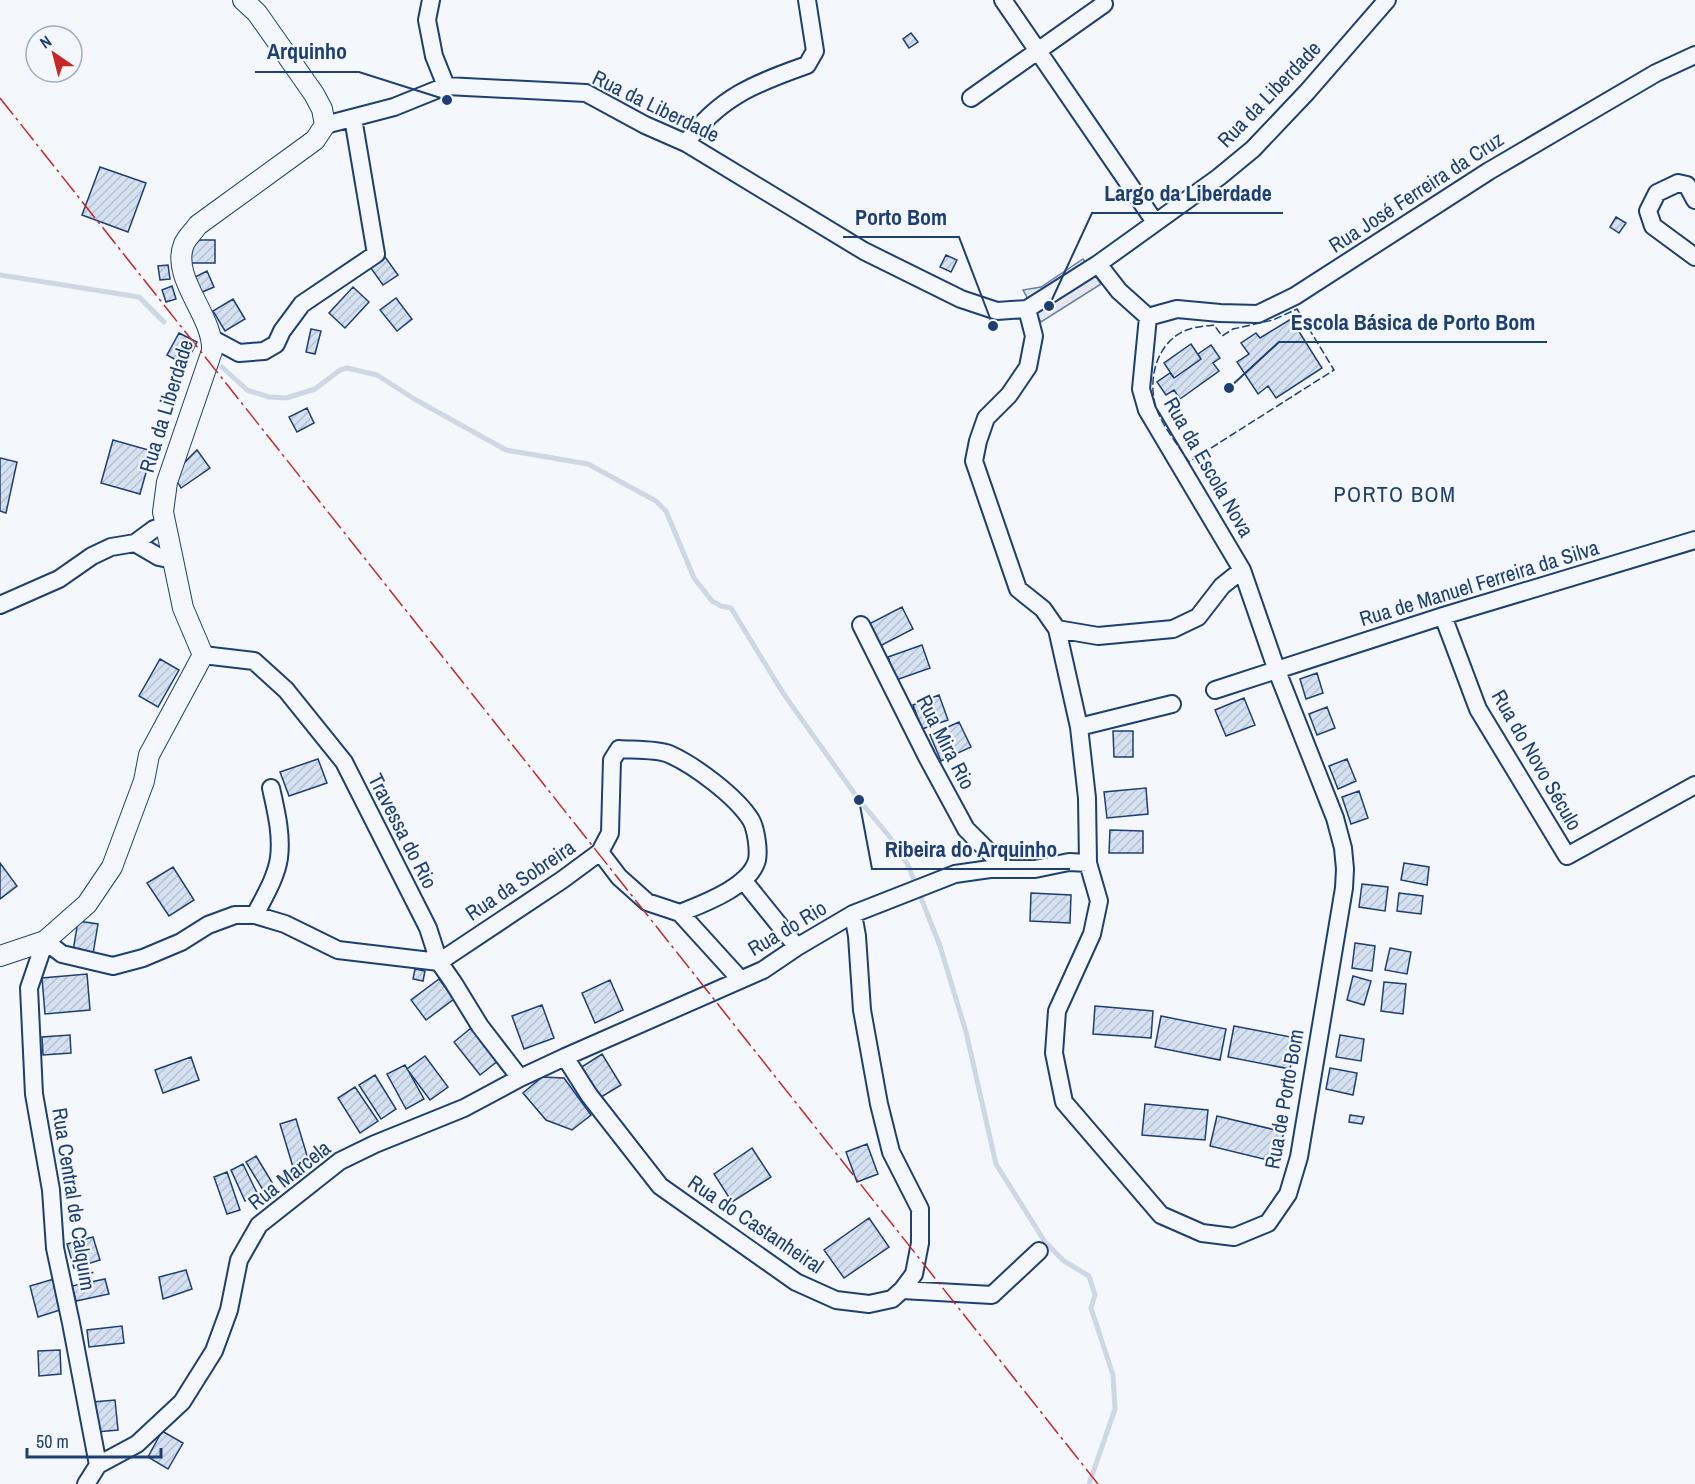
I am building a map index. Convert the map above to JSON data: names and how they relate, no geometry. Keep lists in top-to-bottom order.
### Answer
{
  "streets": {
    "street": [
      "Rua da Liberdade",
      "Rua José Ferreira da Cruz",
      "Rua da Escola Nova",
      "Rua de Manuel Ferreira da Silva",
      "Rua Mira Rio",
      "Rua do Novo Século",
      "Travessa do Rio",
      "Rua da Sobreira",
      "Rua do Rio",
      "Rua de Porto Bom",
      "Rua Marcela",
      "Rua Central de Calquim",
      "Rua do Castanheiral"
    ]
  },
  "crossings": [
    ["Rua da Liberdade", "Travessa do Rio"],
    ["Rua da Liberdade", "Rua de Porto Bom"],
    ["Rua José Ferreira da Cruz", "Rua da Escola Nova"],
    ["Rua da Escola Nova", "Rua de Manuel Ferreira da Silva"],
    ["Rua da Escola Nova", "Rua de Porto Bom"],
    ["Rua de Manuel Ferreira da Silva", "Rua do Novo Século"],
    ["Rua de Manuel Ferreira da Silva", "Rua de Porto Bom"],
    ["Rua Mira Rio", "Rua do Rio"],
    ["Travessa do Rio", "Rua da Sobreira"],
    ["Travessa do Rio", "Rua do Rio"],
    ["Travessa do Rio", "Rua Marcela"],
    ["Rua do Rio", "Rua de Porto Bom"],
    ["Rua do Rio", "Rua Marcela"],
    ["Rua do Rio", "Rua do Castanheiral"],
    ["Rua Marcela", "Rua Central de Calquim"]
  ],
  "districts": ["PORTO BOM"],
  "places": [
    "Arquinho",
    "Largo da Liberdade",
    "Porto Bom",
    "Escola Básica de Porto Bom",
    "Ribeira do Arquinho"
  ],
  "scale_bar": "50 m",
  "north": "top left"
}
